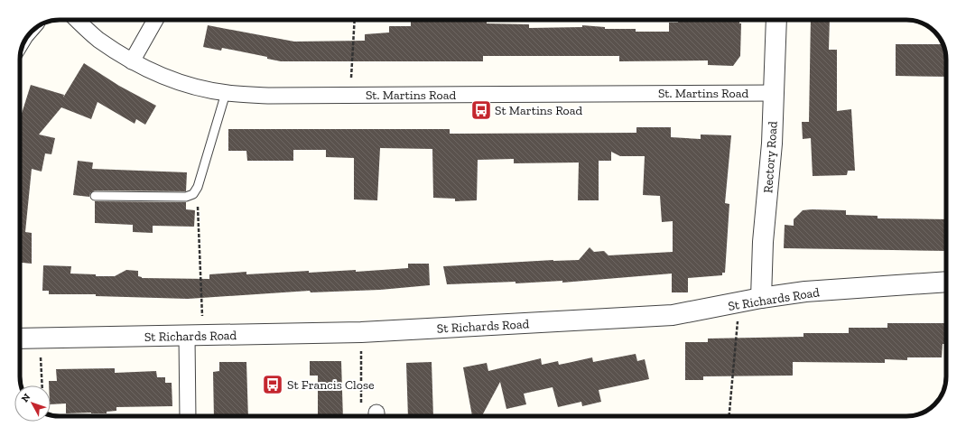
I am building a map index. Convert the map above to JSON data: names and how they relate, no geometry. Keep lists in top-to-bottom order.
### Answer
{
  "streets": {
    "street": ["St. Martins Road", "Rectory Road", "St Richards Road"]
  },
  "crossings": [
    ["St. Martins Road", "Rectory Road"],
    ["Rectory Road", "St Richards Road"]
  ],
  "places": {
    "bus stop": ["St Martins Road", "St Francis Close"]
  },
  "north": "top left"
}
